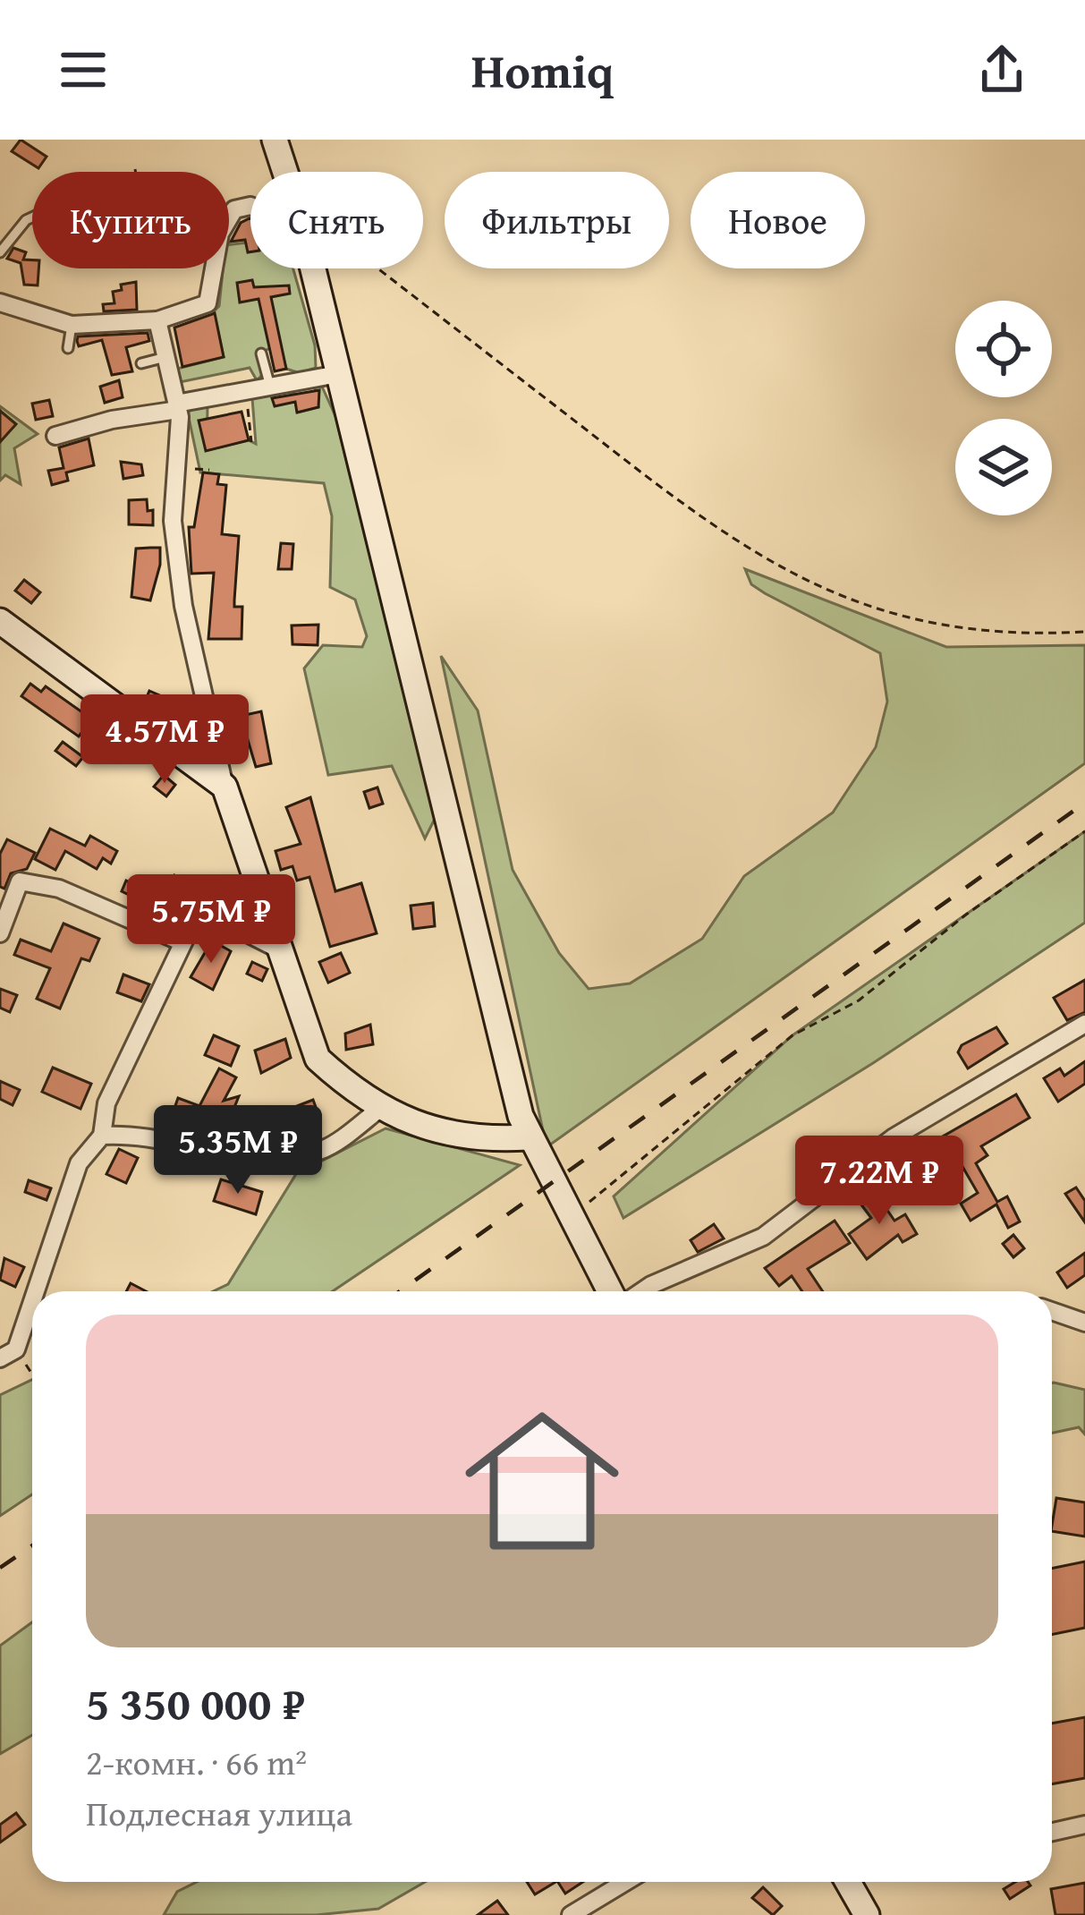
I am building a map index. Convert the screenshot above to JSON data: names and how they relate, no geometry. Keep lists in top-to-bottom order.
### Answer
{
  "page": {
    "header": "Homiq",
    "chip": [
      "Купить",
      "Снять",
      "Фильтры",
      "Новое"
    ],
    "price": [
      "4.57M ₽",
      "5.75M ₽",
      "5.35M ₽",
      "7.22M ₽"
    ],
    "list": [
      {
        "name": "5 350 000 ₽",
        "note": "2-комн. · 66 m² · Подлесная улица"
      }
    ]
  }
}
